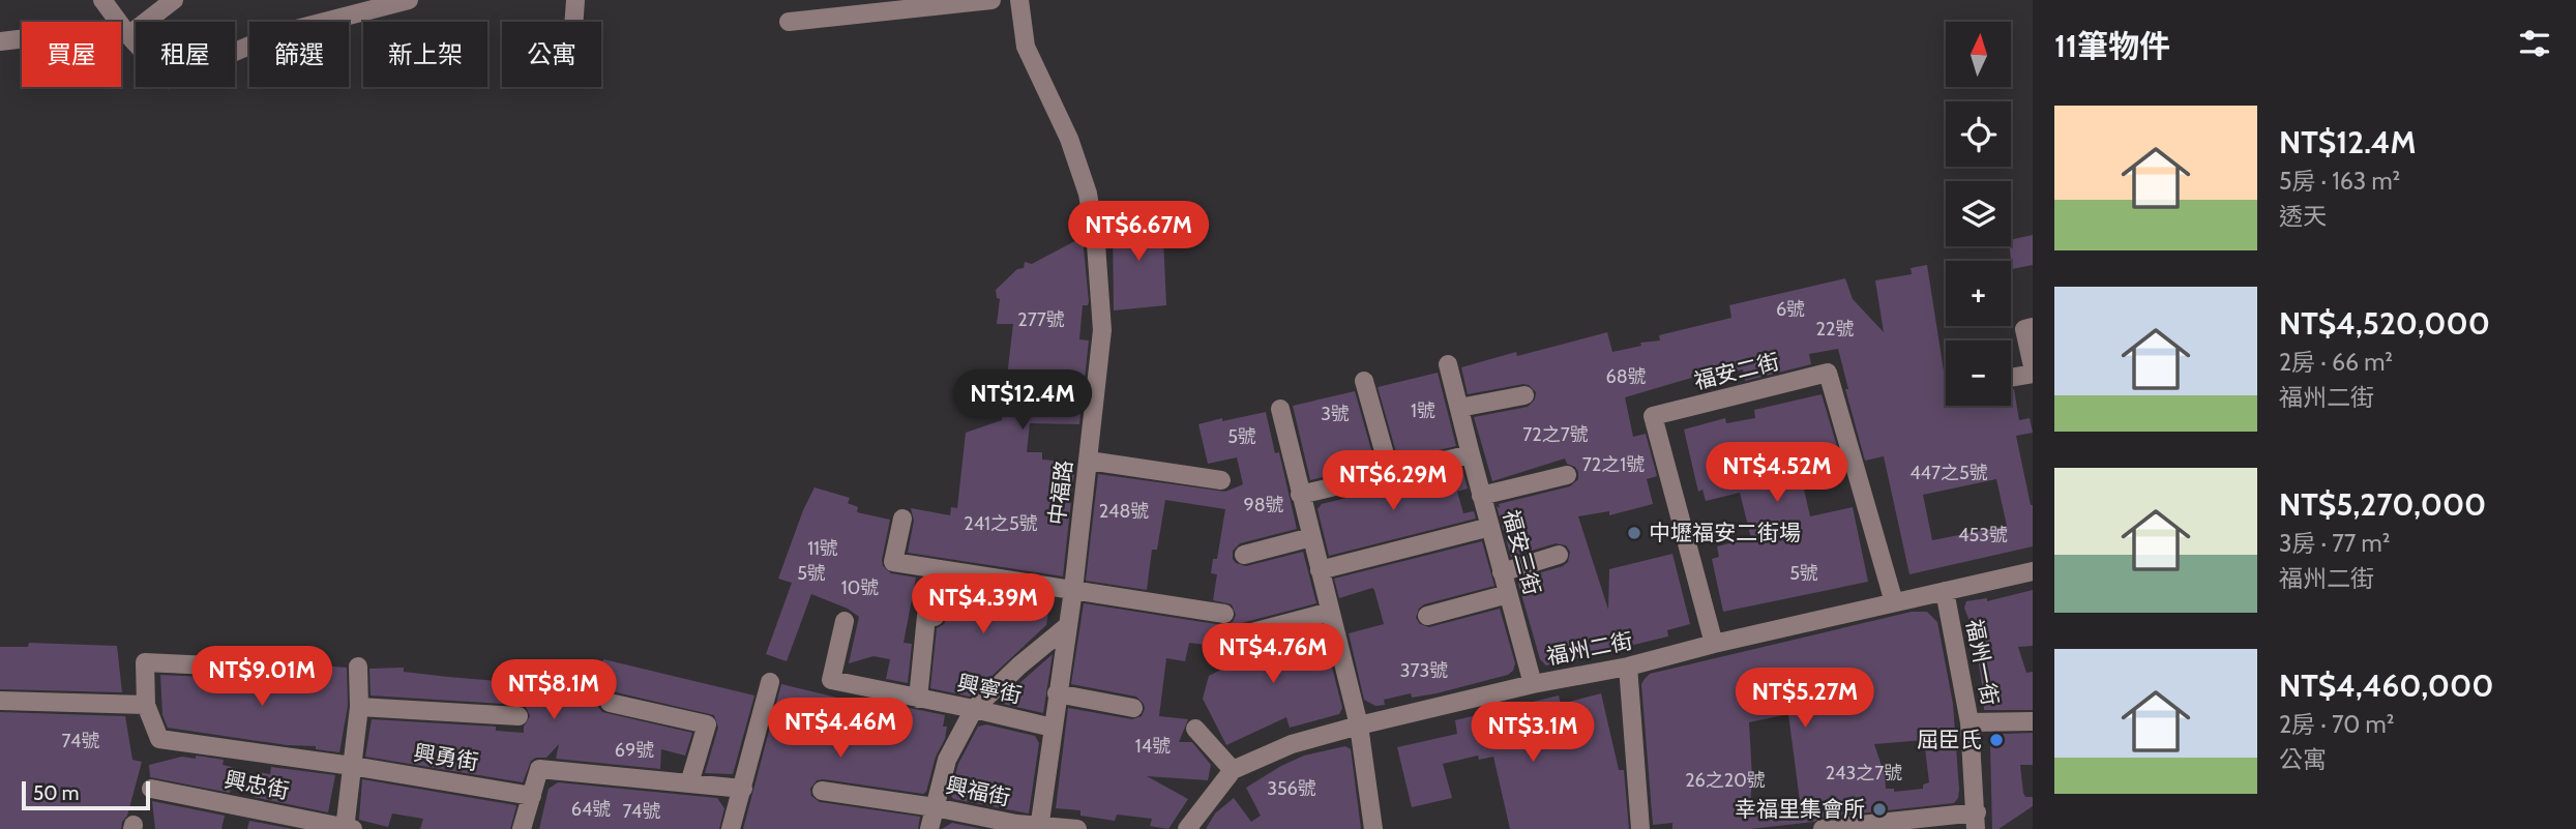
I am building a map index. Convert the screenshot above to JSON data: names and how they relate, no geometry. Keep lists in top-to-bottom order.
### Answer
{
  "streets": {
    "street": [
      "福安二街",
      "中福路",
      "福安三街",
      "福州二街",
      "福州一街",
      "興寧街",
      "興勇街",
      "興忠街",
      "興福街"
    ]
  },
  "crossings": [
    ["福安二街", "福州二街"],
    ["中福路", "興寧街"],
    ["中福路", "興福街"],
    ["福安三街", "福州二街"],
    ["福州二街", "福州一街"]
  ],
  "places": ["中壢福安二街場", "屈臣氏", "幸福里集會所"],
  "house_numbers": [
    "6號",
    "277號",
    "22號",
    "68號",
    "1號",
    "3號",
    "72之7號",
    "5號",
    "72之1號",
    "447之5號",
    "98號",
    "248號",
    "241之5號",
    "453號",
    "11號",
    "5號",
    "5號",
    "10號",
    "373號",
    "74號",
    "14號",
    "69號",
    "243之7號",
    "26之20號",
    "356號",
    "64號",
    "74號"
  ],
  "scale_bar": "50 m",
  "north": "top",
  "page": {
    "heading": "11筆物件",
    "map_buttons": ["+", "−"],
    "chip": [
      "買屋",
      "租屋",
      "篩選",
      "新上架",
      "公寓"
    ],
    "list": [
      {
        "name": "NT$12.4M",
        "note": "5房 · 163 m² · 透天"
      },
      {
        "name": "NT$4,520,000",
        "note": "2房 · 66 m² · 福州二街"
      },
      {
        "name": "NT$5,270,000",
        "note": "3房 · 77 m² · 福州二街"
      },
      {
        "name": "NT$4,460,000",
        "note": "2房 · 70 m² · 公寓"
      }
    ],
    "price": [
      "NT$6.67M",
      "NT$12.4M",
      "NT$4.52M",
      "NT$6.29M",
      "NT$4.39M",
      "NT$4.76M",
      "NT$9.01M",
      "NT$8.1M",
      "NT$5.27M",
      "NT$4.46M",
      "NT$3.1M"
    ],
    "scale": "50 m"
  }
}
